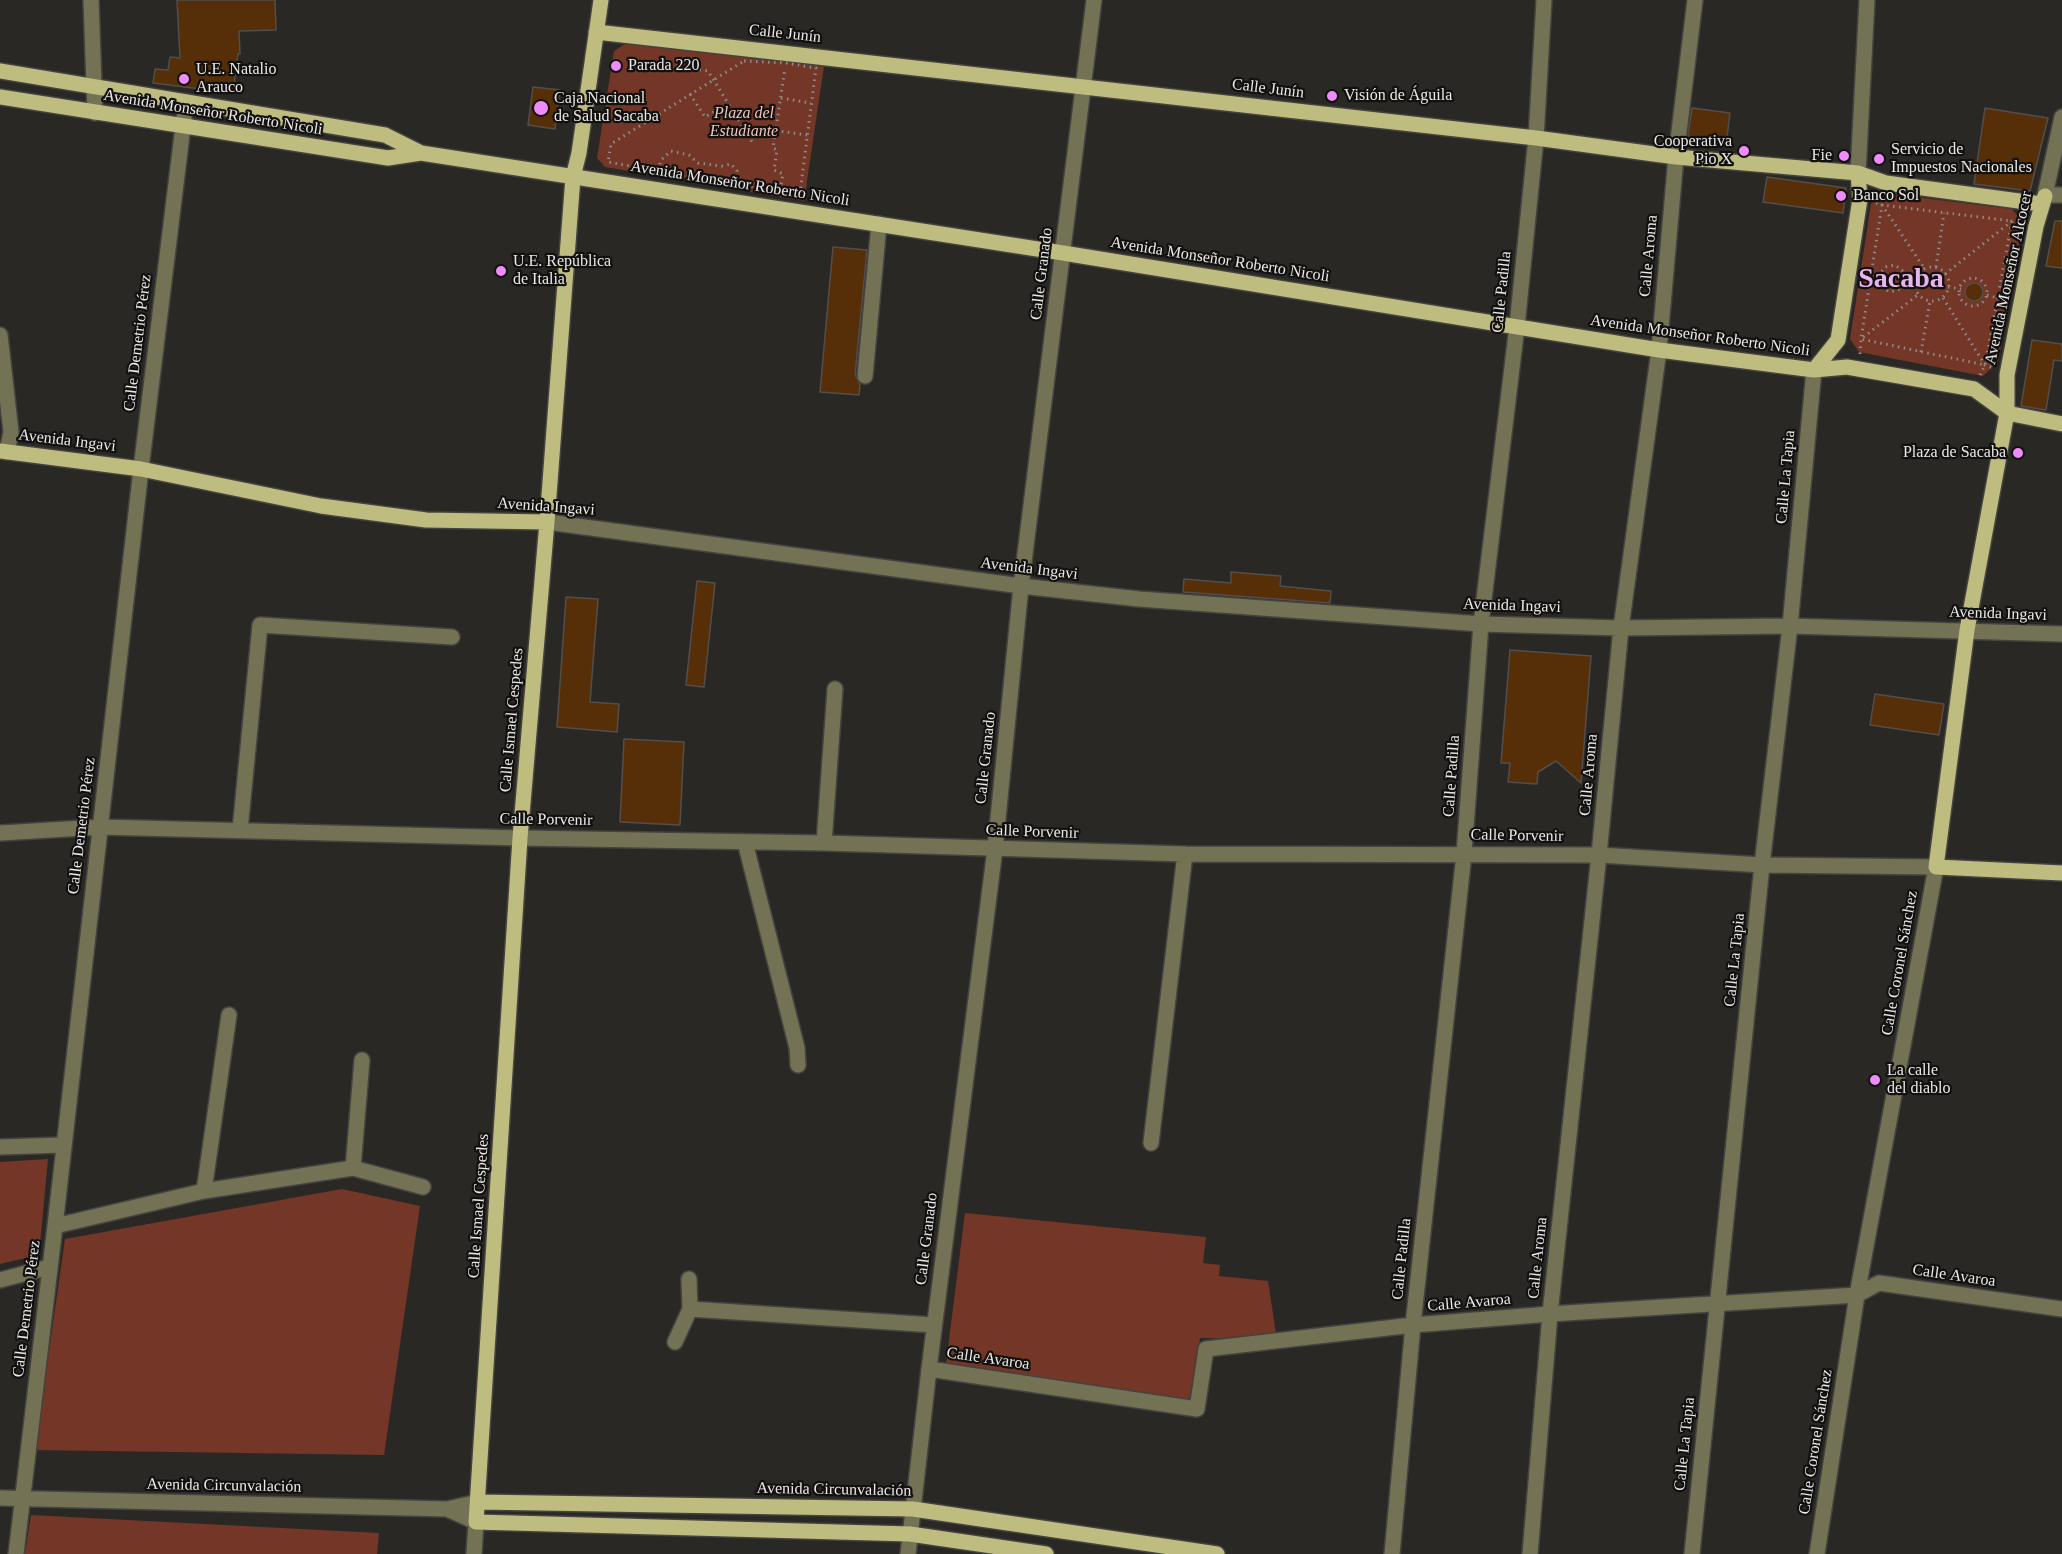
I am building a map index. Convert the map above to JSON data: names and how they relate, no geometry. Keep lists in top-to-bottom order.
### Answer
{
  "streets": {
    "main road": [
      "Calle Junín",
      "Avenida Monseñor Roberto Nicoli",
      "Avenida Monseñor Alcocer",
      "Avenida Ingavi",
      "Calle Ismael Cespedes",
      "Calle Porvenir",
      "Calle Coronel Sánchez",
      "Avenida Circunvalación"
    ],
    "street": [
      "Calle Aroma",
      "Calle Granado",
      "Calle Padilla",
      "Calle Demetrio Pérez",
      "Calle La Tapia",
      "Calle Avaroa"
    ]
  },
  "crossings": [
    ["Calle Junín", "Calle Aroma"],
    ["Calle Junín", "Calle Granado"],
    ["Calle Junín", "Avenida Monseñor Alcocer"],
    ["Calle Junín", "Calle Padilla"],
    ["Calle Junín", "Calle Ismael Cespedes"],
    ["Avenida Monseñor Roberto Nicoli", "Calle Aroma"],
    ["Avenida Monseñor Roberto Nicoli", "Calle Granado"],
    ["Avenida Monseñor Roberto Nicoli", "Avenida Monseñor Alcocer"],
    ["Avenida Monseñor Roberto Nicoli", "Calle Padilla"],
    ["Avenida Monseñor Roberto Nicoli", "Calle Demetrio Pérez"],
    ["Avenida Monseñor Roberto Nicoli", "Calle La Tapia"],
    ["Avenida Monseñor Roberto Nicoli", "Calle Ismael Cespedes"],
    ["Avenida Monseñor Roberto Nicoli", "Calle Coronel Sánchez"],
    ["Calle Aroma", "Avenida Ingavi"],
    ["Calle Aroma", "Calle Porvenir"],
    ["Calle Aroma", "Calle Avaroa"],
    ["Calle Granado", "Avenida Ingavi"],
    ["Calle Granado", "Calle Porvenir"],
    ["Calle Granado", "Calle Avaroa"],
    ["Calle Granado", "Avenida Circunvalación"],
    ["Avenida Monseñor Alcocer", "Calle Coronel Sánchez"],
    ["Calle Padilla", "Avenida Ingavi"],
    ["Calle Padilla", "Calle Porvenir"],
    ["Calle Padilla", "Calle Avaroa"],
    ["Calle Demetrio Pérez", "Avenida Ingavi"],
    ["Calle Demetrio Pérez", "Calle Porvenir"],
    ["Calle Demetrio Pérez", "Avenida Circunvalación"],
    ["Avenida Ingavi", "Calle La Tapia"],
    ["Avenida Ingavi", "Calle Ismael Cespedes"],
    ["Avenida Ingavi", "Calle Coronel Sánchez"],
    ["Calle La Tapia", "Calle Porvenir"],
    ["Calle La Tapia", "Calle Avaroa"],
    ["Calle Ismael Cespedes", "Calle Porvenir"],
    ["Calle Ismael Cespedes", "Avenida Circunvalación"],
    ["Calle Porvenir", "Calle Coronel Sánchez"],
    ["Calle Coronel Sánchez", "Calle Avaroa"]
  ],
  "districts": ["Sacaba"],
  "parks": ["Plaza del Estudiante"],
  "places": [
    "Parada 220",
    "U.E. Natalio Arauco",
    "Visión de Águila",
    "Caja Nacional de Salud Sacaba",
    "Cooperativa Pio X",
    "Fie",
    "Servicio de Impuestos Nacionales",
    "Banco Sol",
    "U.E. República de Italia",
    "Plaza de Sacaba",
    "La calle del diablo"
  ]
}
